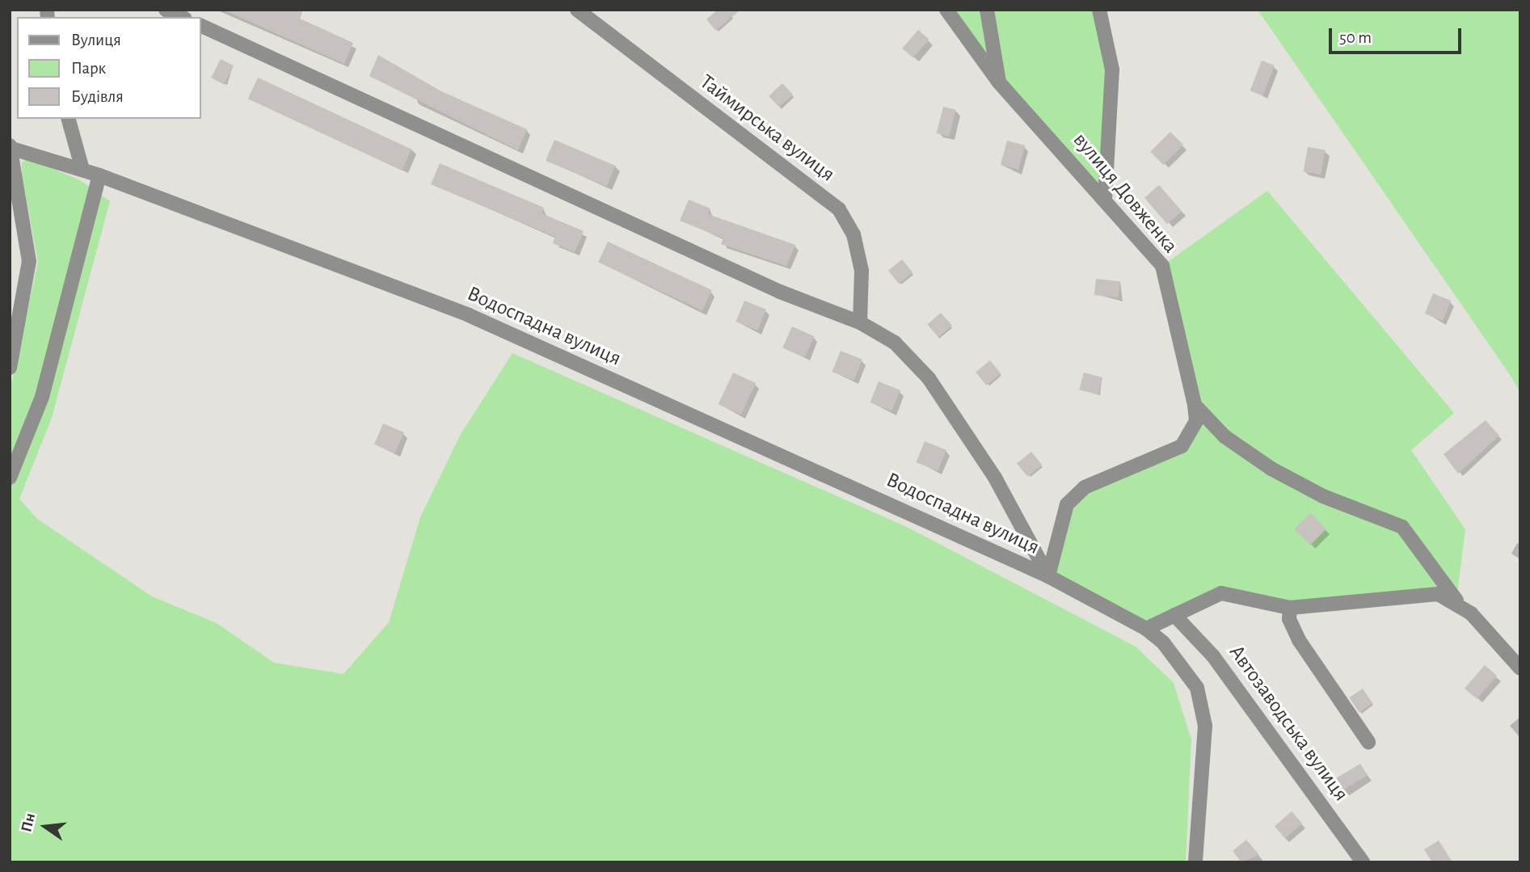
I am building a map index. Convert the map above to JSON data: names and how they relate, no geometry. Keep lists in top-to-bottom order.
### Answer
{
  "streets": {
    "street": [
      "Таймирська вулиця",
      "вулиця Довженка",
      "Водоспадна вулиця",
      "Автозаводська вулиця"
    ]
  },
  "crossings": [
    ["Таймирська вулиця", "Водоспадна вулиця"],
    ["вулиця Довженка", "Водоспадна вулиця"]
  ],
  "legend": ["Вулиця", "Парк", "Будівля"],
  "scale_bar": "50 m",
  "north": "left"
}
